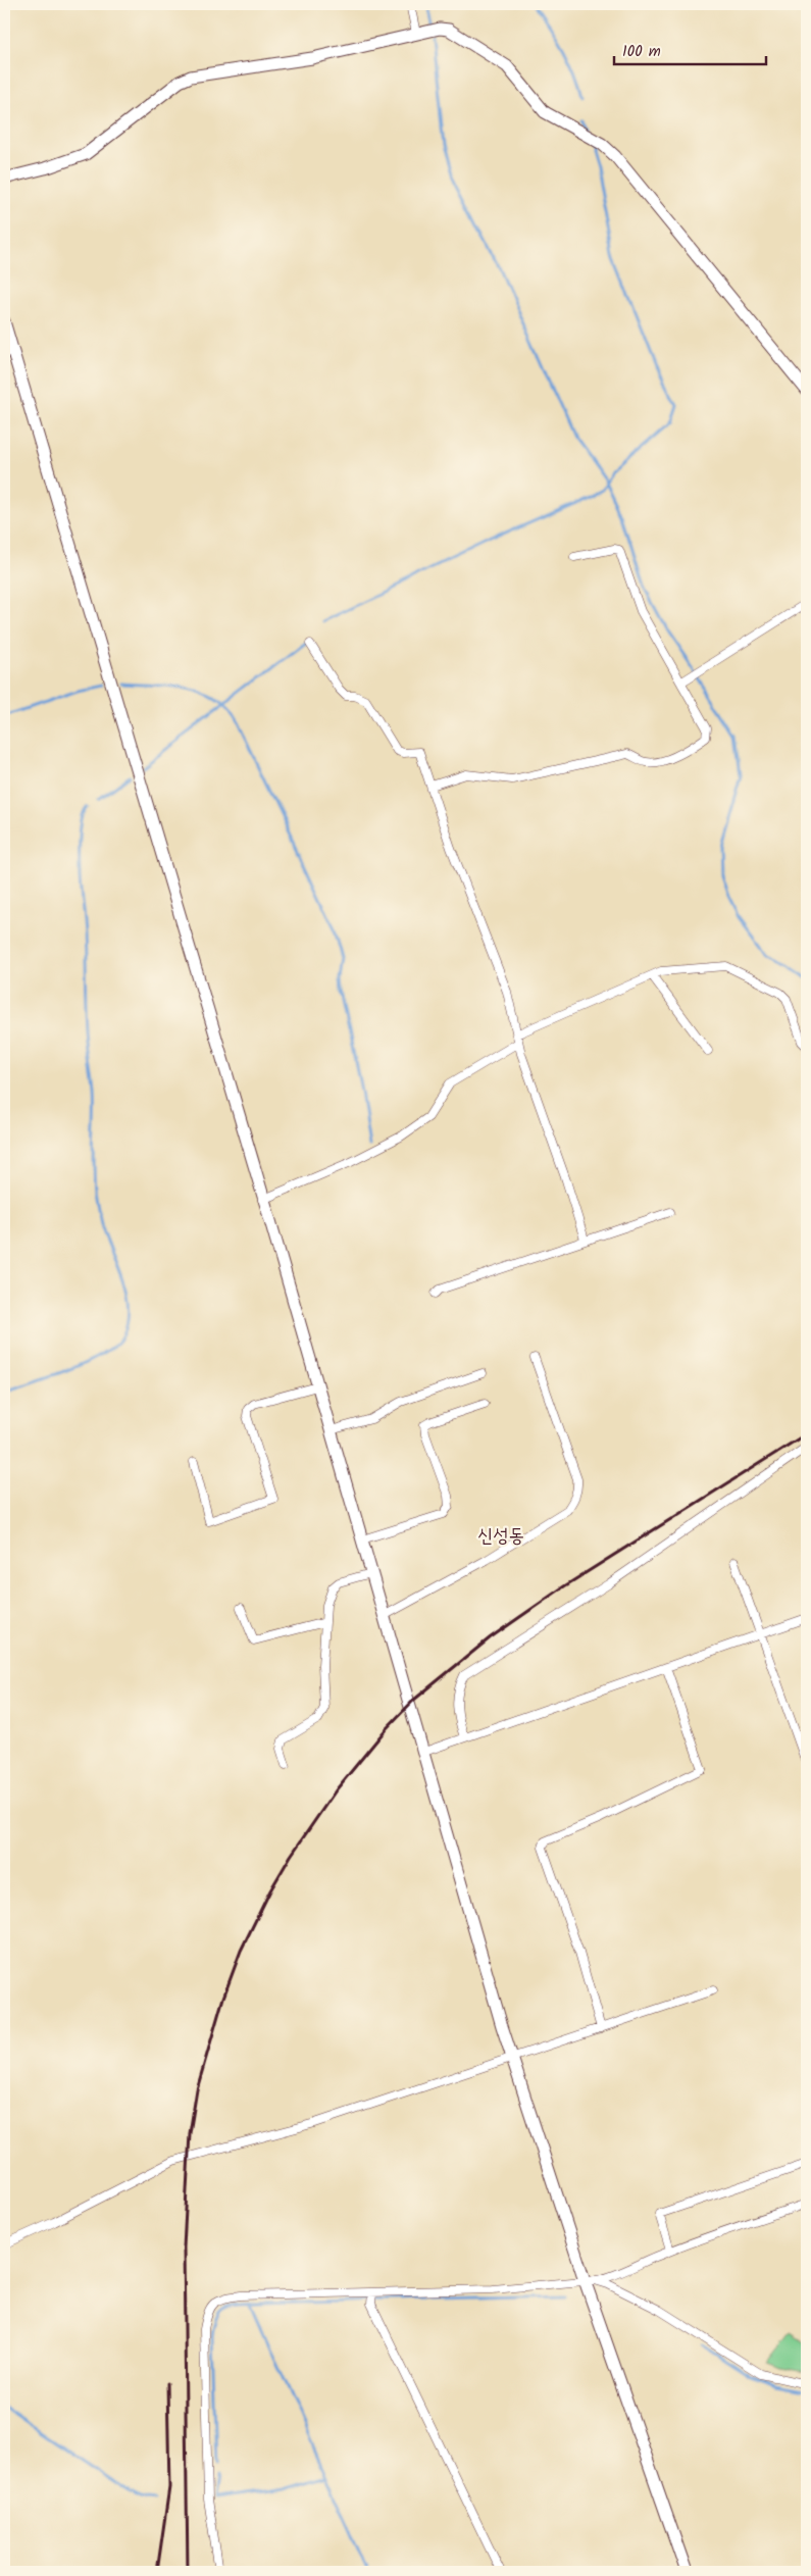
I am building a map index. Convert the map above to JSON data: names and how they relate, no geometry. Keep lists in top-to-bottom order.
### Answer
{
  "districts": ["신성동"],
  "scale_bar": "100 m"
}
